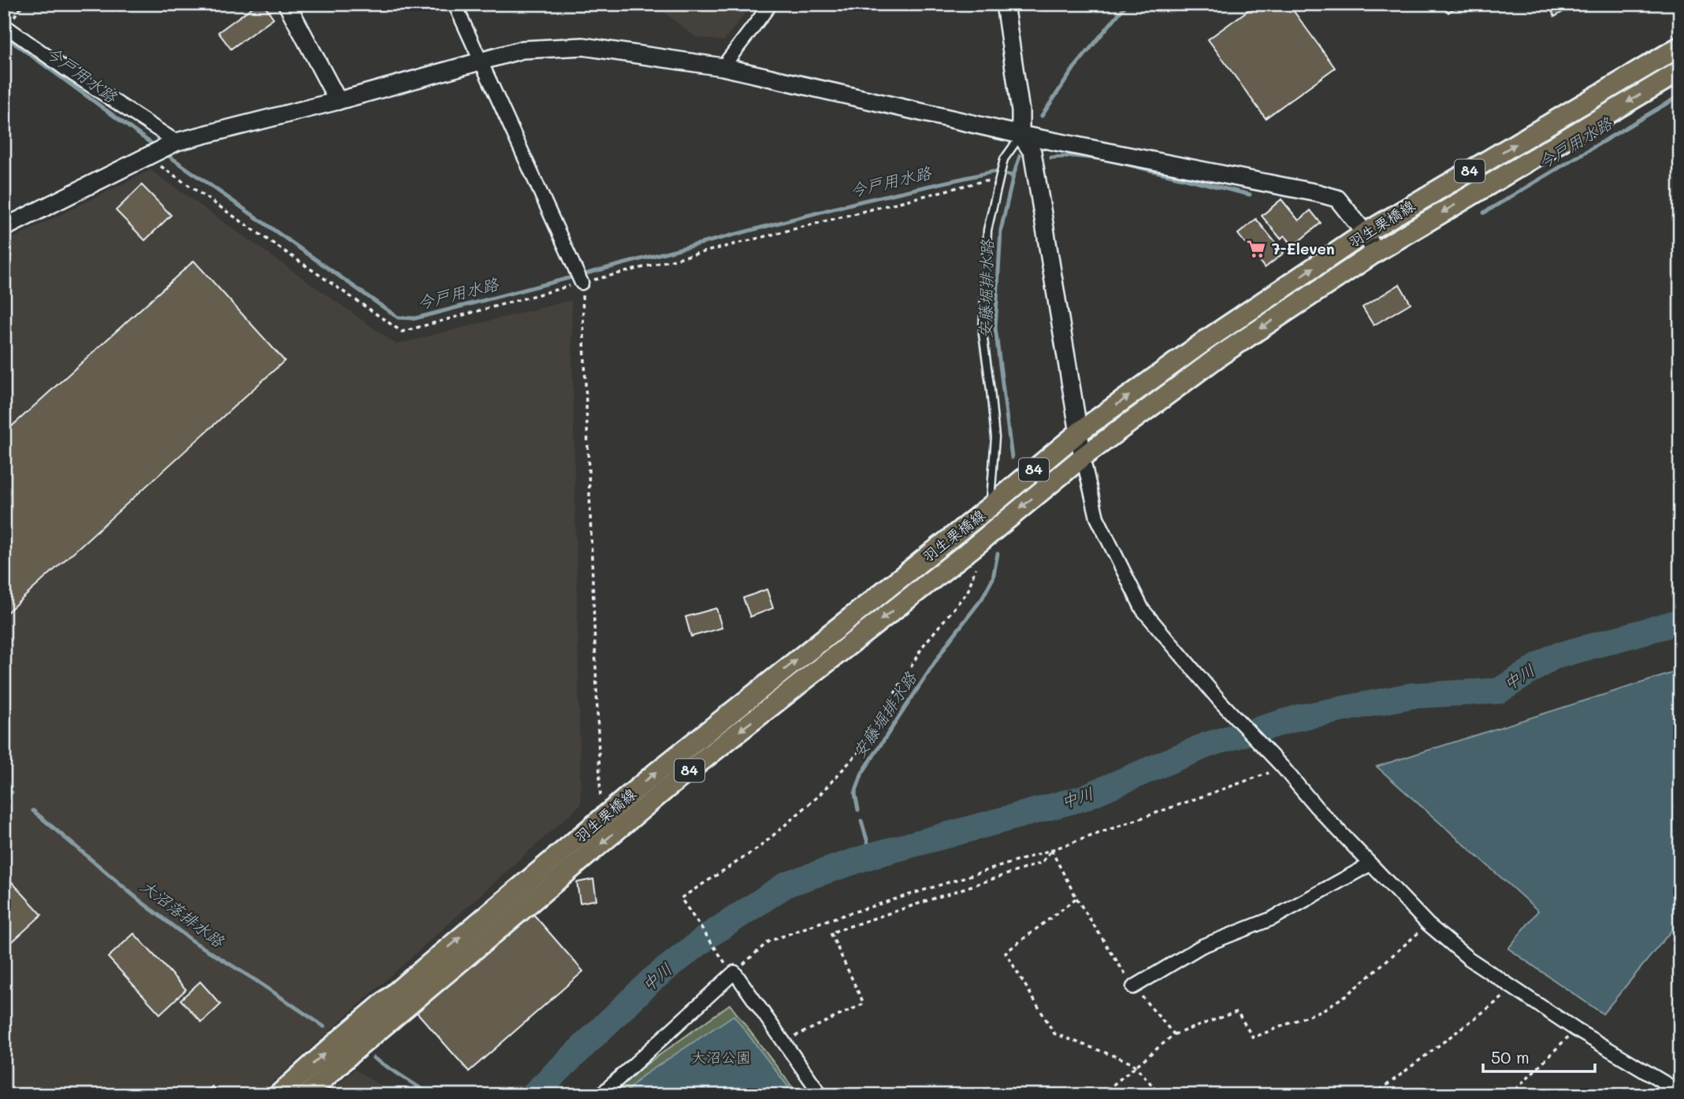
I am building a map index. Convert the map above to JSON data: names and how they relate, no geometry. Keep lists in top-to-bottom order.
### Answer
{
  "streets": {
    "main road": ["84", "羽生栗橋線"]
  },
  "water": [
    "今戸用水路",
    "安藤堀排水路",
    "中川",
    "大沼落排水路"
  ],
  "parks": ["大沼公園"],
  "places": {
    "supermarket": ["7-Eleven"]
  },
  "scale_bar": "50 m"
}
